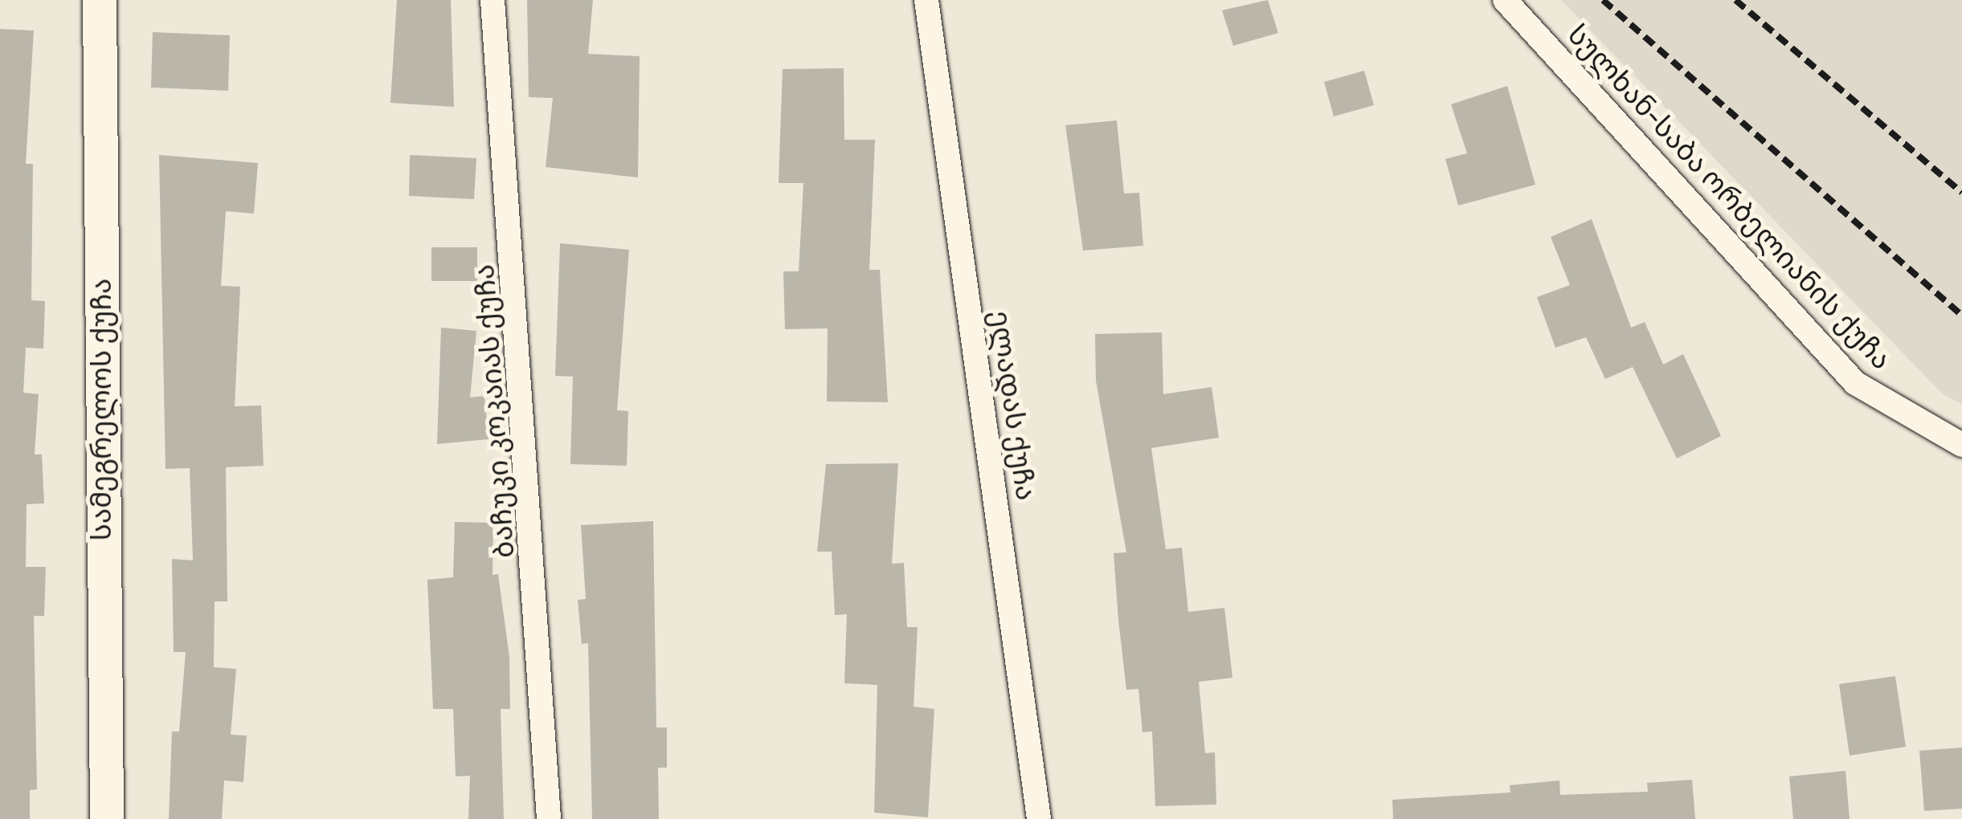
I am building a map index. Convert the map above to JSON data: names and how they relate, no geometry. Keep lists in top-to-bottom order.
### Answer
{
  "streets": {
    "main road": ["სამეგრელოს ქუჩა"],
    "street": ["სულხან-საბა ორბელიანის ქუჩა", "ელადას ქუჩა", "ბაჩუკი კოკაიას ქუჩა"]
  }
}
